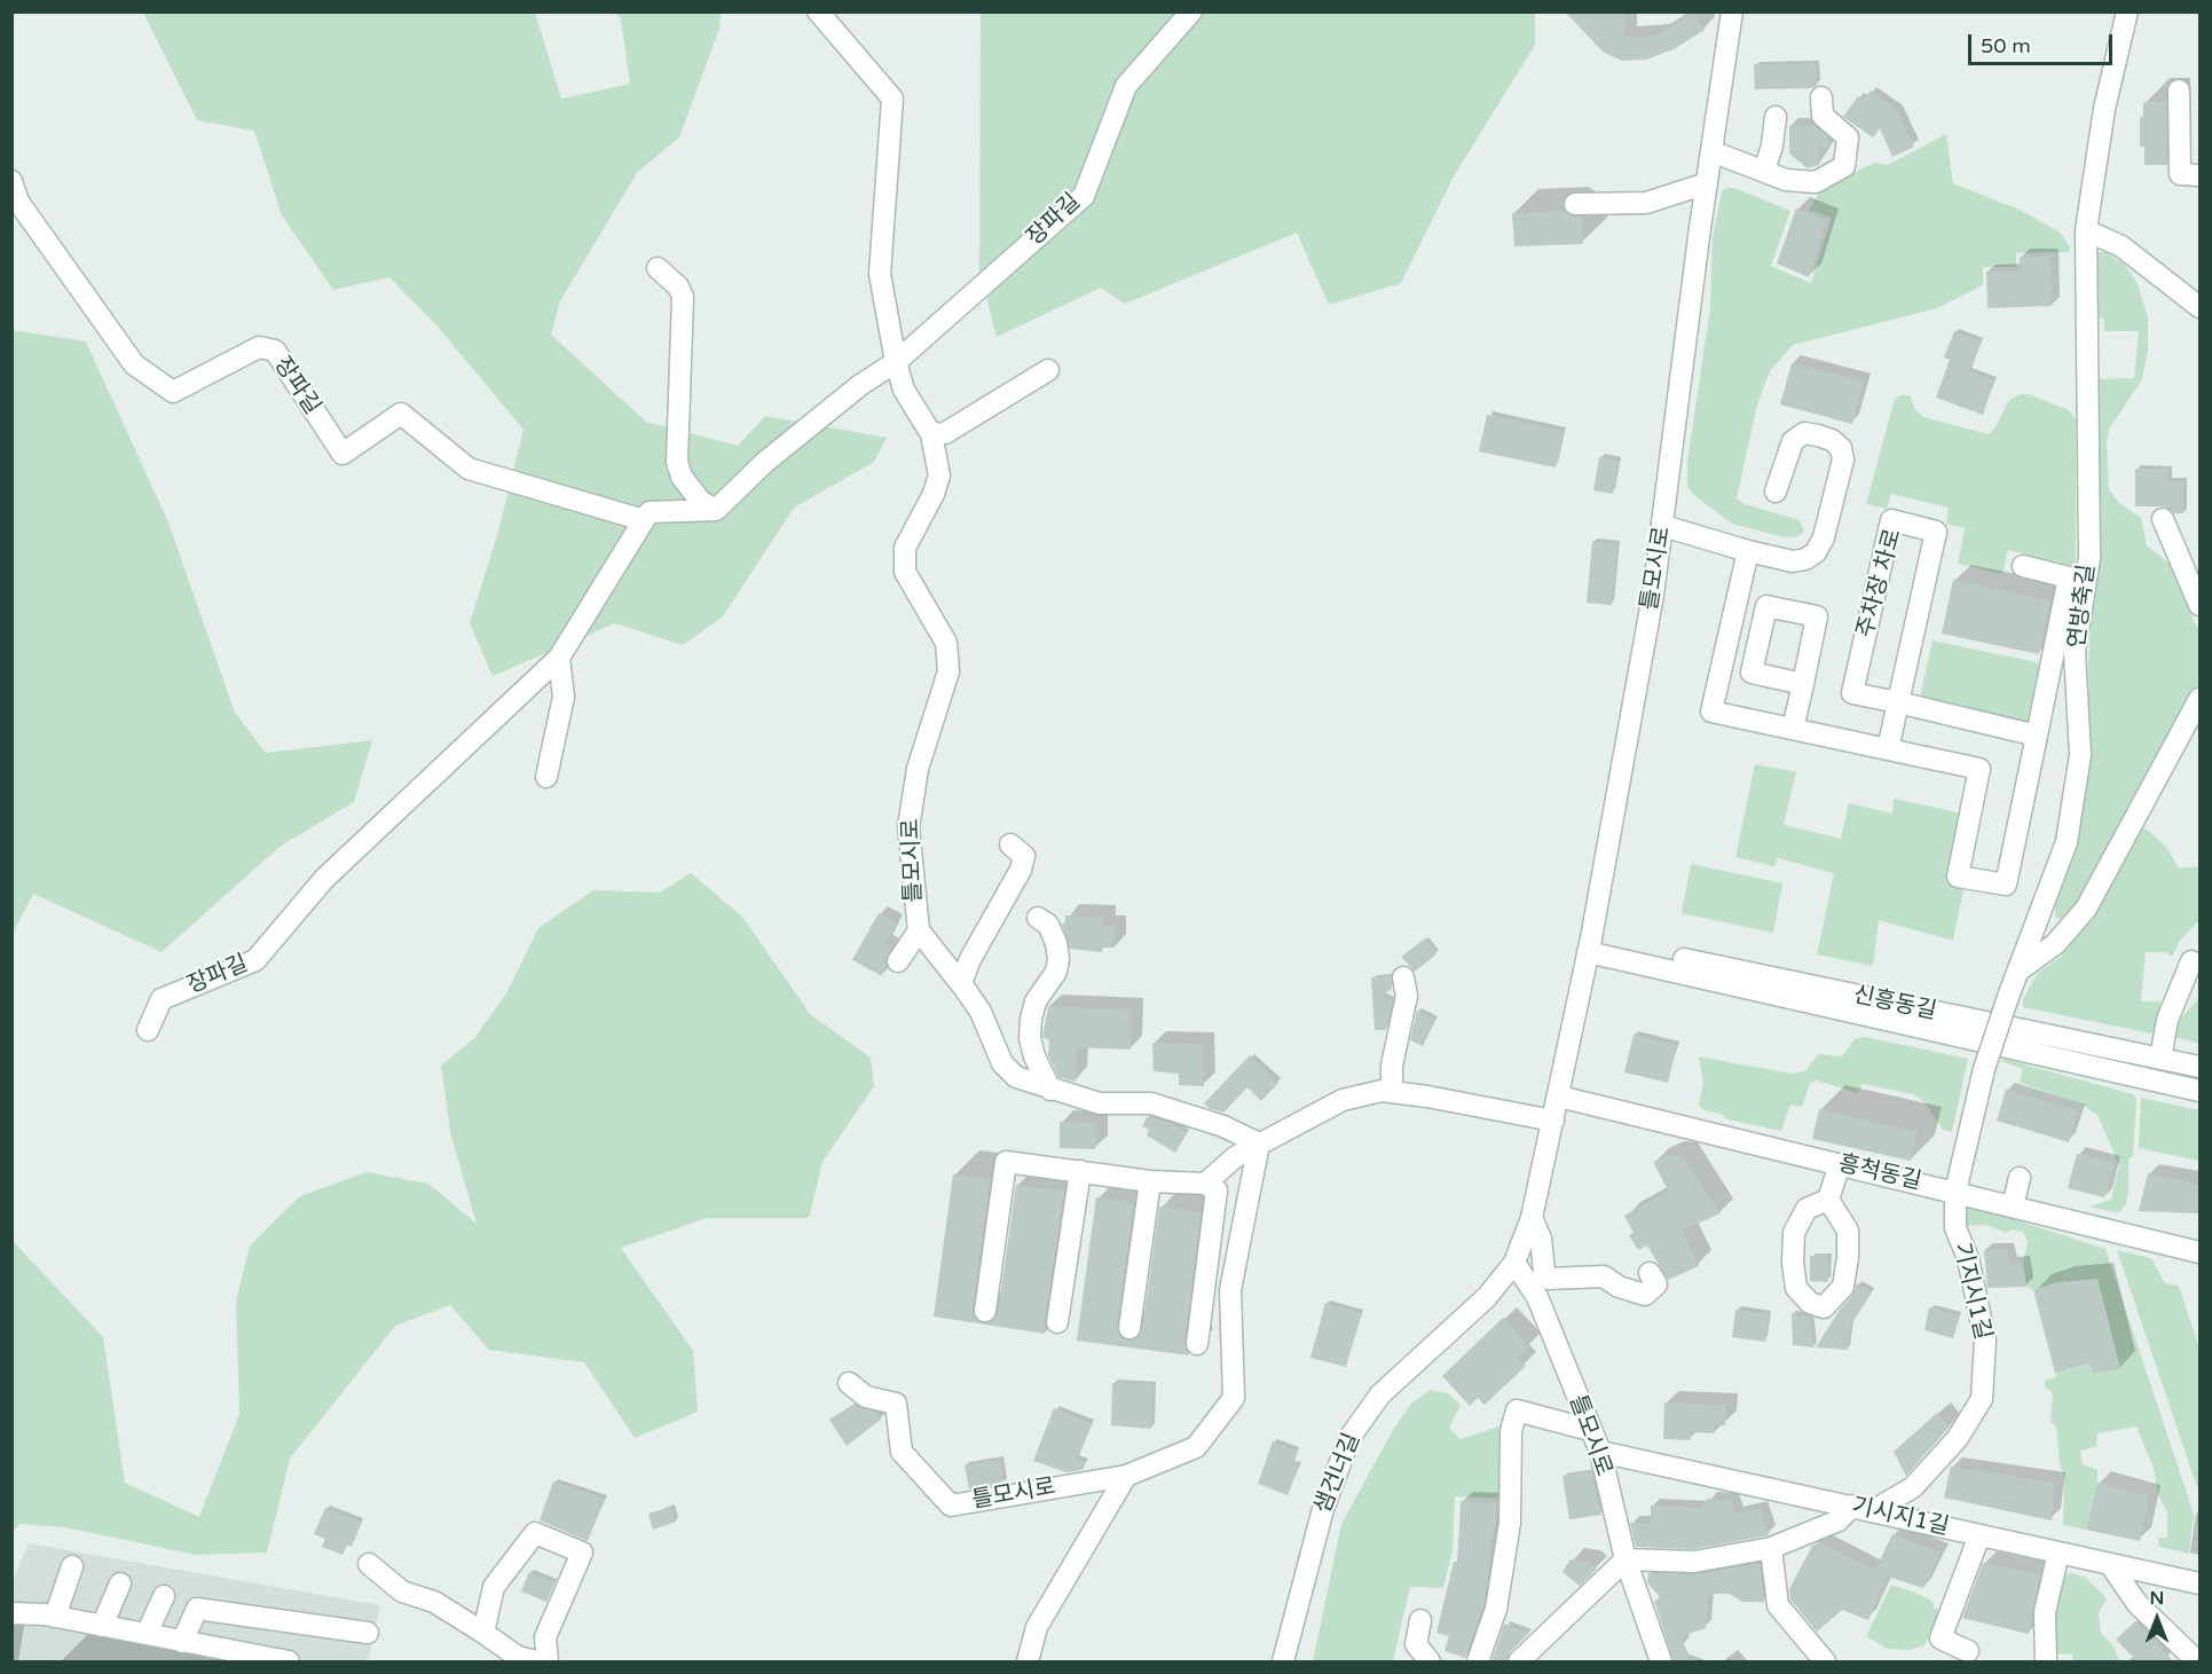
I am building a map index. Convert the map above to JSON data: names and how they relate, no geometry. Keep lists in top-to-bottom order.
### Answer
{
  "streets": {
    "street": [
      "장파길",
      "틀모시로",
      "주차장 차로",
      "연방축길",
      "신흥동길",
      "흥척동길",
      "기지시1길",
      "샘건너길",
      "기시지1길"
    ]
  },
  "crossings": [
    ["틀모시로", "신흥동길"],
    ["틀모시로", "흥척동길"],
    ["틀모시로", "샘건너길"],
    ["틀모시로", "기시지1길"],
    ["연방축길", "흥척동길"],
    ["연방축길", "기지시1길"],
    ["흥척동길", "기지시1길"],
    ["기지시1길", "기시지1길"]
  ],
  "scale_bar": "50 m",
  "north": "top"
}
